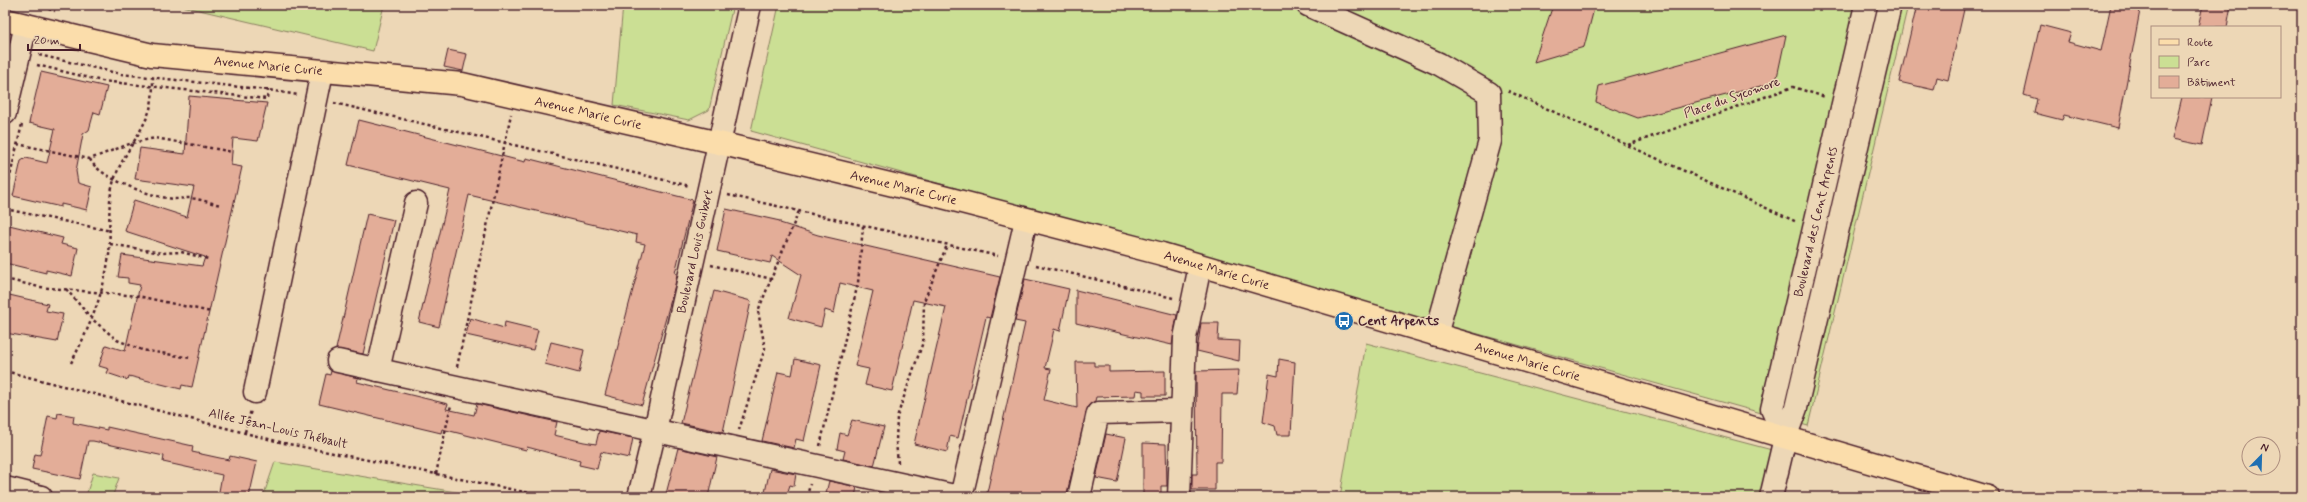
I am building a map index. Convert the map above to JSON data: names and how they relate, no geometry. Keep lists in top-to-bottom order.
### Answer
{
  "streets": {
    "main road": ["Avenue Marie Curie"],
    "street": ["Boulevard des Cent Arpents", "Boulevard Louis Guibert"],
    "path": ["Place du Sycomore", "Allée Jean-Louis Thébault"]
  },
  "crossings": [
    ["Avenue Marie Curie", "Boulevard des Cent Arpents"],
    ["Avenue Marie Curie", "Boulevard Louis Guibert"],
    ["Place du Sycomore", "Boulevard des Cent Arpents"]
  ],
  "places": {
    "bus stop": ["Cent Arpents"]
  },
  "legend": ["Route", "Parc", "Bâtiment"],
  "scale_bar": "20 m",
  "north": "top right"
}
